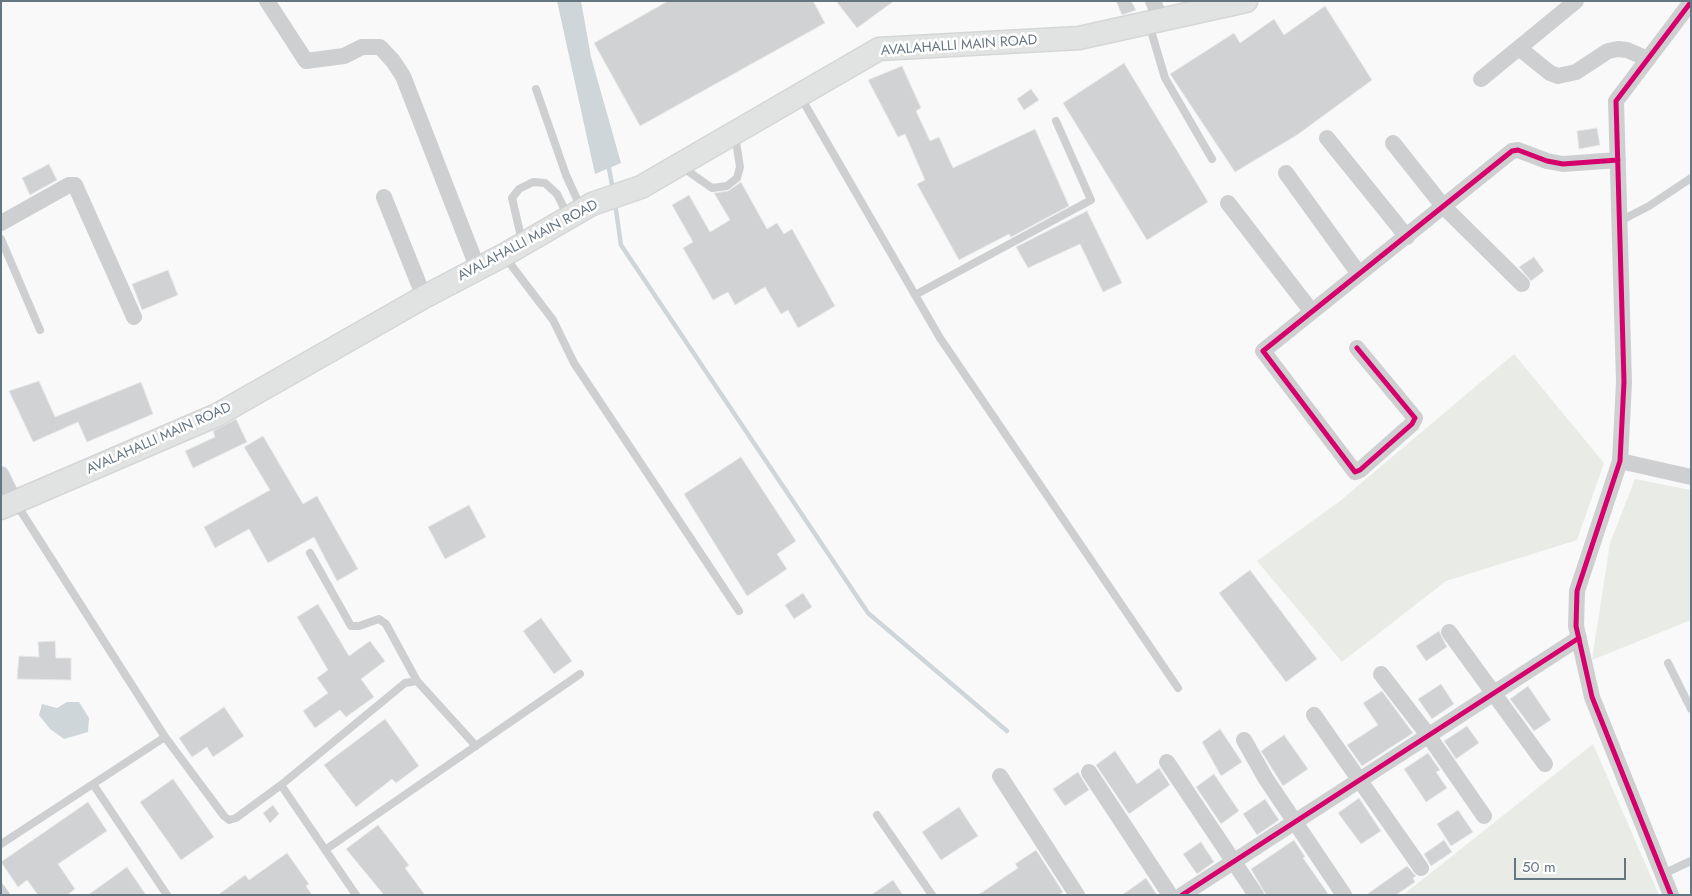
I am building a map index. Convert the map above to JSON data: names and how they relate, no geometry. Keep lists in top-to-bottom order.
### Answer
{
  "streets": {
    "main road": ["AVALAHALLI MAIN ROAD"]
  },
  "scale_bar": "50 m"
}
